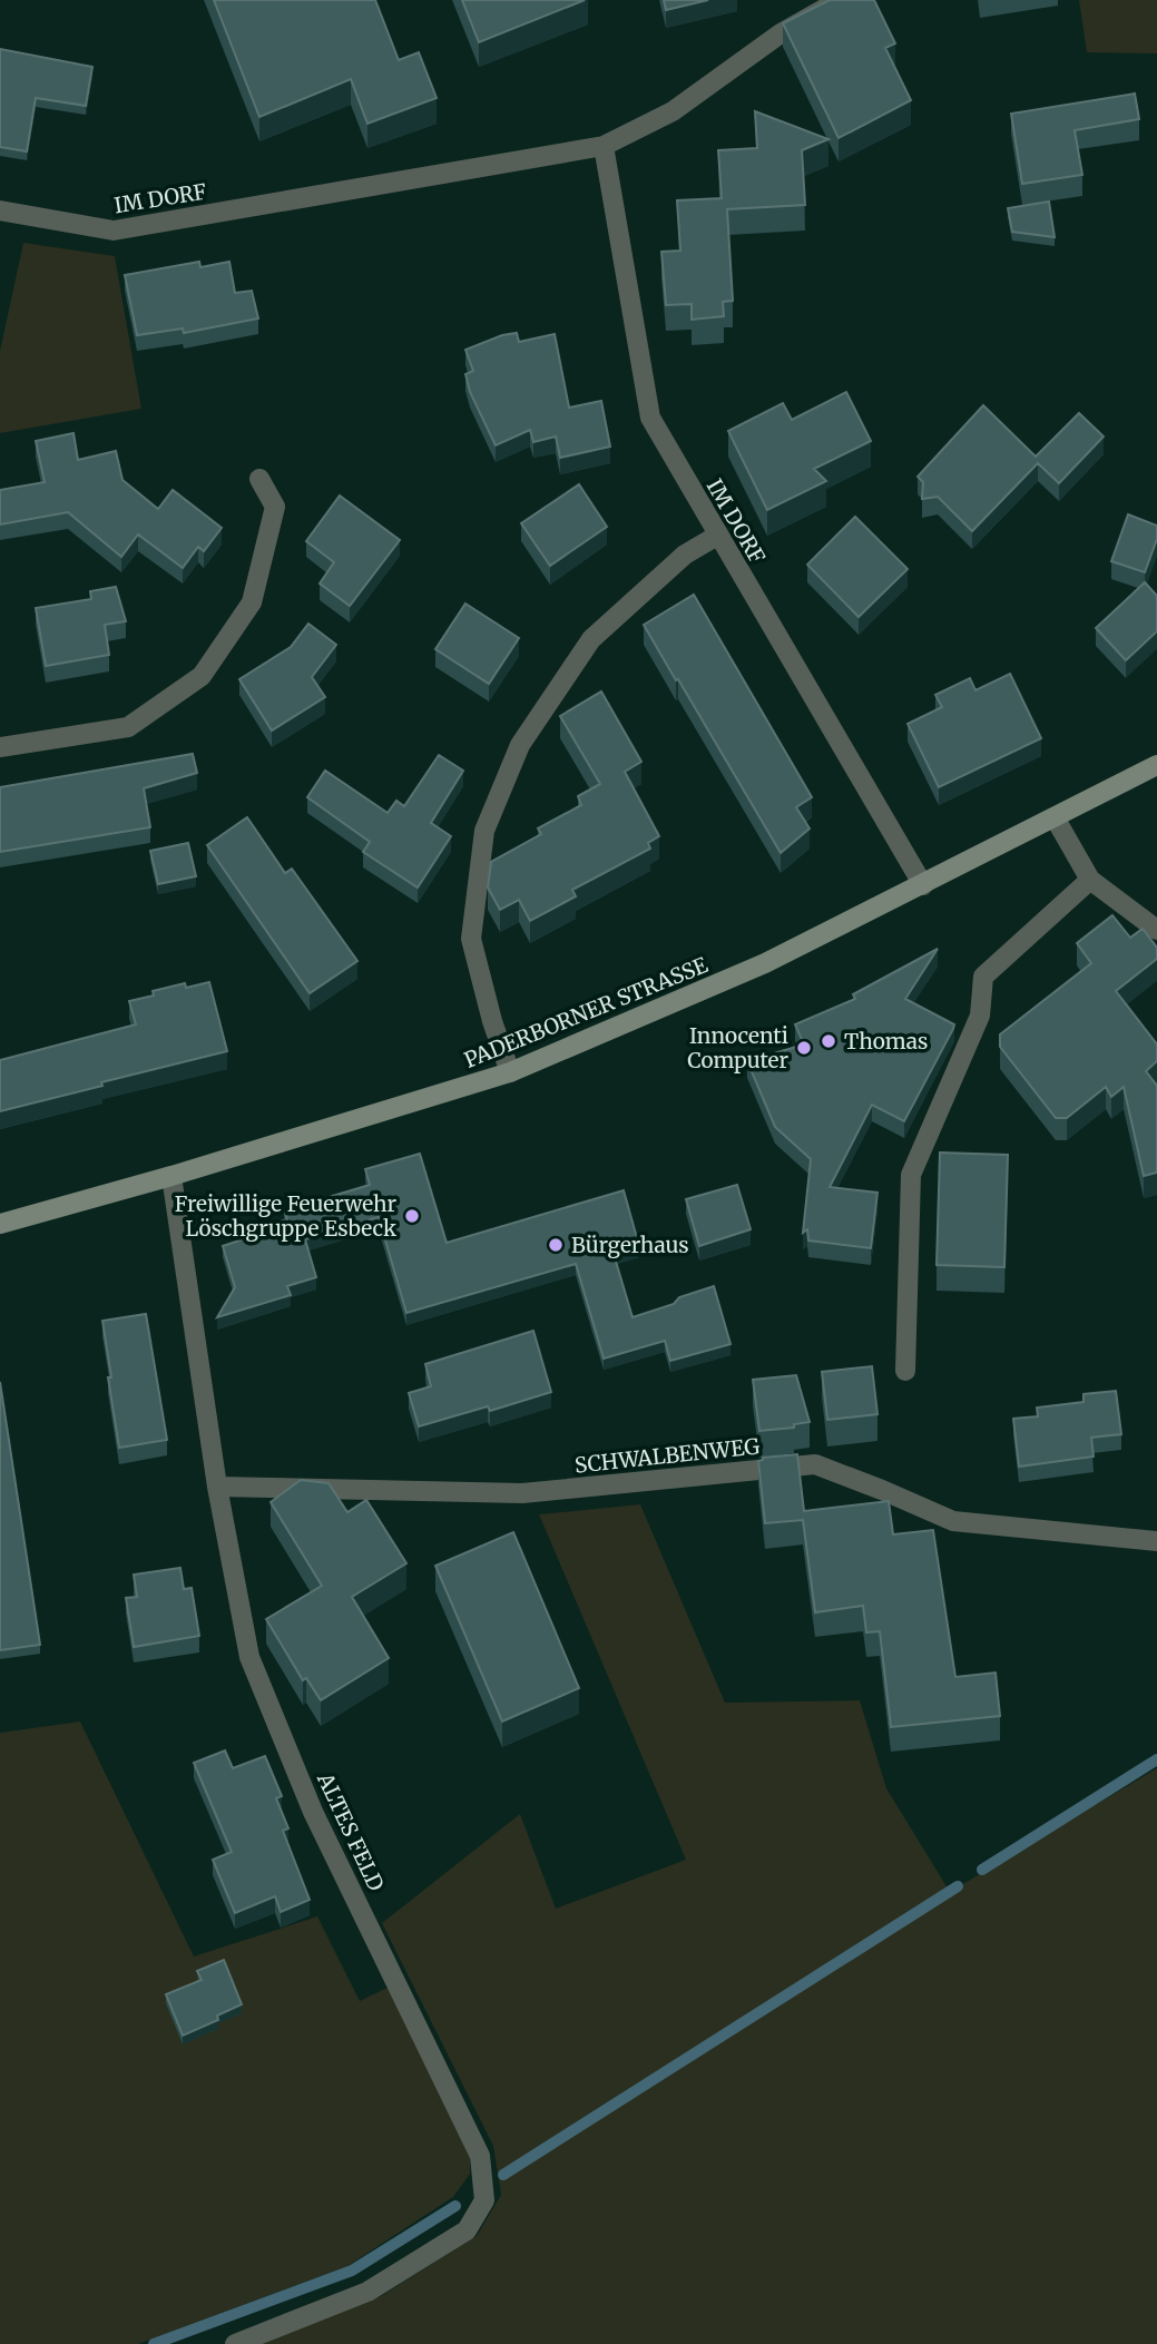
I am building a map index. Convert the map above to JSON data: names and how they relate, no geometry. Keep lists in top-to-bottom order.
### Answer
{
  "streets": {
    "main road": ["PADERBORNER STRASSE"],
    "street": ["IM DORF", "SCHWALBENWEG", "ALTES FELD"]
  },
  "crossings": [
    ["IM DORF", "PADERBORNER STRASSE"],
    ["PADERBORNER STRASSE", "ALTES FELD"],
    ["SCHWALBENWEG", "ALTES FELD"]
  ],
  "places": [
    "Thomas",
    "Innocenti Computer",
    "Freiwillige Feuerwehr Löschgruppe Esbeck",
    "Bürgerhaus"
  ]
}
